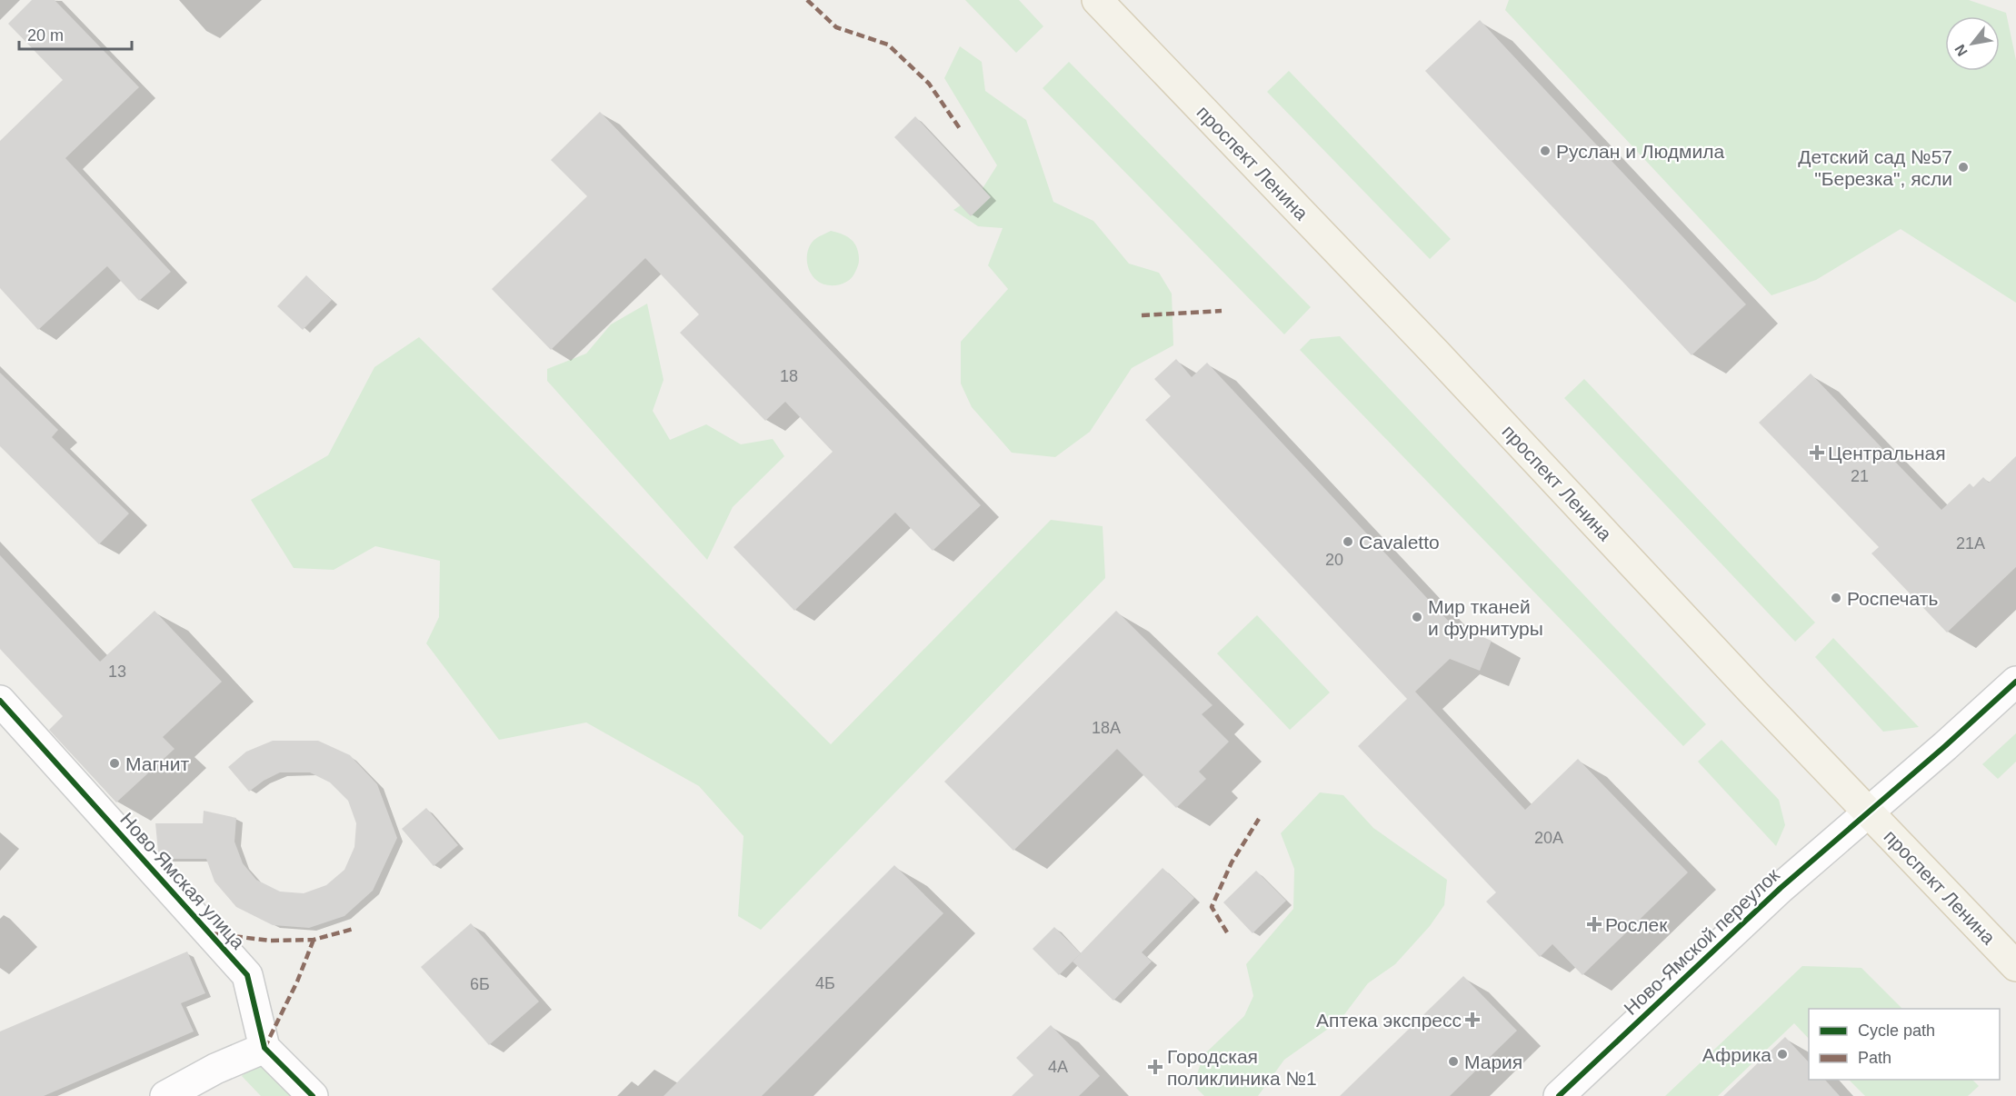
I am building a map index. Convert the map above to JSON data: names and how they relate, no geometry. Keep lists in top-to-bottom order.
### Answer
{
  "streets": {
    "main road": ["проспект Ленина"],
    "street": ["Ново-Ямская улица", "Ново-Ямской переулок"]
  },
  "crossings": [
    ["проспект Ленина", "Ново-Ямской переулок"]
  ],
  "places": {
    "other": [
      "Руслан и Людмила",
      "Детский сад №57 \"Березка\", ясли",
      "Cavaletto",
      "Роспечать",
      "Мир тканей и фурнитуры",
      "Магнит",
      "Африка",
      "Мария"
    ],
    "health": [
      "Центральная",
      "Рослек",
      "Аптека экспресс",
      "Городская поликлиника №1"
    ]
  },
  "house_numbers": [
    "18",
    "21",
    "21А",
    "20",
    "13",
    "18А",
    "20А",
    "4Б",
    "6Б",
    "4А"
  ],
  "legend": ["Cycle path", "Path"],
  "scale_bar": "20 m",
  "north": "bottom left"
}
